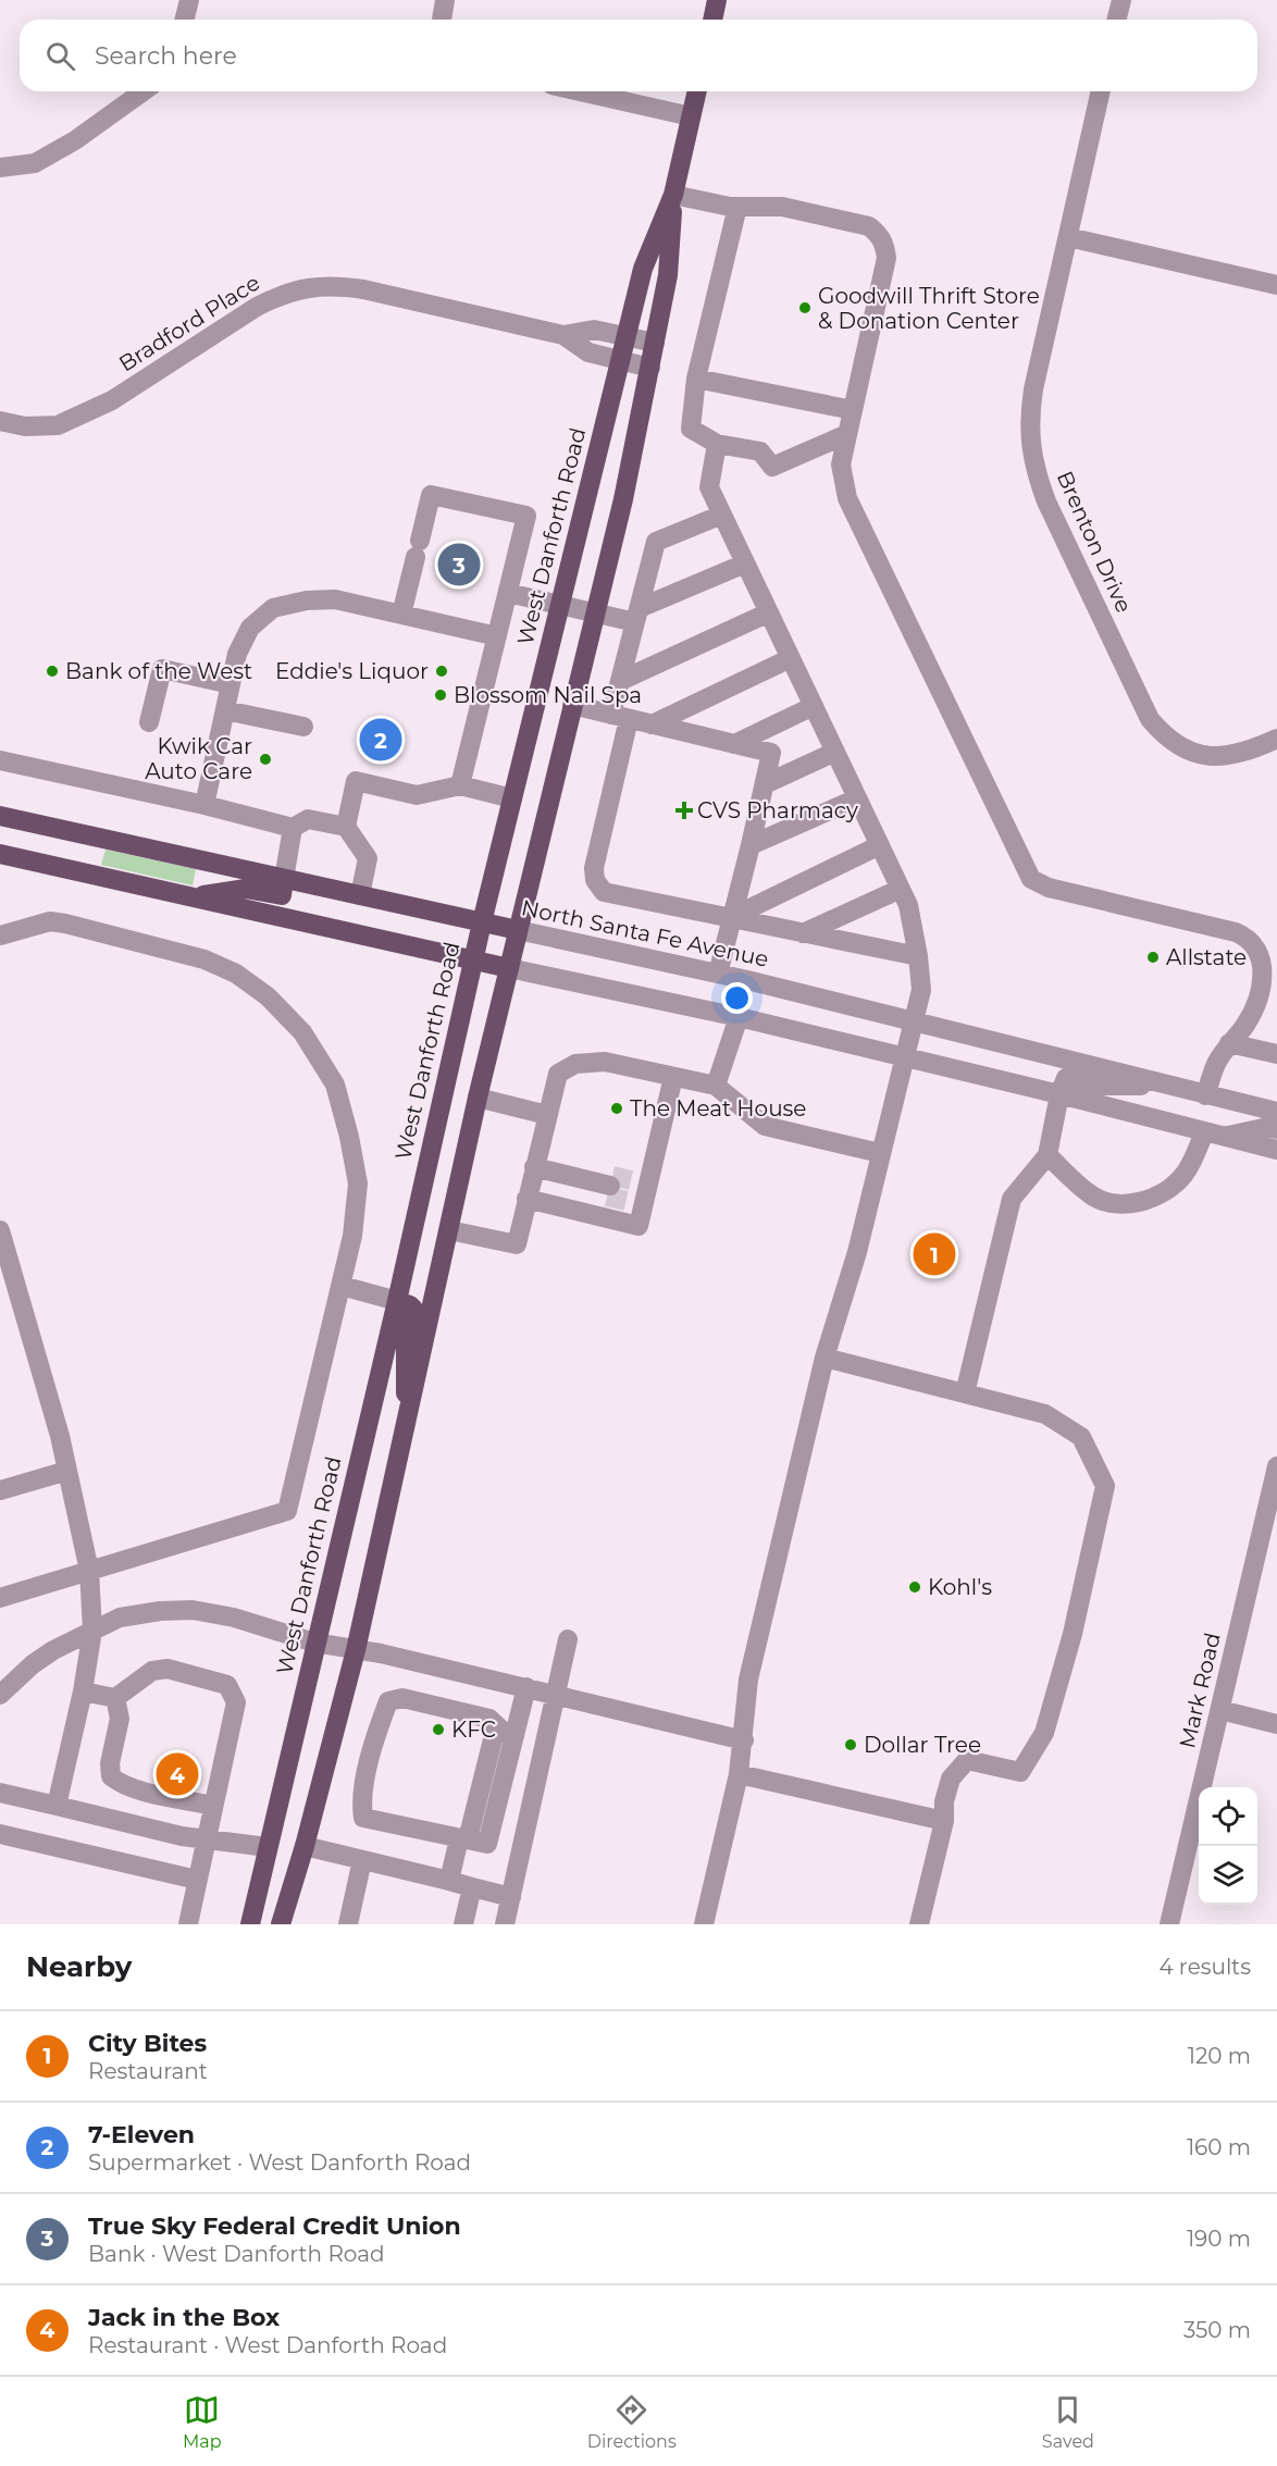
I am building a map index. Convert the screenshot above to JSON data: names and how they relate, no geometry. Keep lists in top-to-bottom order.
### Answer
{
  "streets": {
    "main road": ["West Danforth Road", "North Santa Fe Avenue"],
    "street": ["Bradford Place", "Brenton Drive", "Mark Road"]
  },
  "crossings": [
    ["Bradford Place", "West Danforth Road"],
    ["West Danforth Road", "North Santa Fe Avenue"]
  ],
  "places": {
    "other": [
      "Goodwill Thrift Store & Donation Center",
      "Bank of the West",
      "Eddie's Liquor",
      "Blossom Nail Spa",
      "Kwik Car Auto Care",
      "Allstate",
      "The Meat House",
      "Kohl's",
      "KFC",
      "Dollar Tree"
    ],
    "health": ["CVS Pharmacy"]
  },
  "page": {
    "search": "Search here",
    "pins": [
      "3",
      "2",
      "1",
      "4"
    ],
    "heading": ["Nearby", "4 results"],
    "list": [
      {
        "mark": "1",
        "name": "City Bites",
        "note": "Restaurant",
        "value": "120 m"
      },
      {
        "mark": "2",
        "name": "7-Eleven",
        "note": "Supermarket · West Danforth Road",
        "value": "160 m"
      },
      {
        "mark": "3",
        "name": "True Sky Federal Credit Union",
        "note": "Bank · West Danforth Road",
        "value": "190 m"
      },
      {
        "mark": "4",
        "name": "Jack in the Box",
        "note": "Restaurant · West Danforth Road",
        "value": "350 m"
      }
    ],
    "nav": ["Map", "Directions", "Saved"]
  }
}
